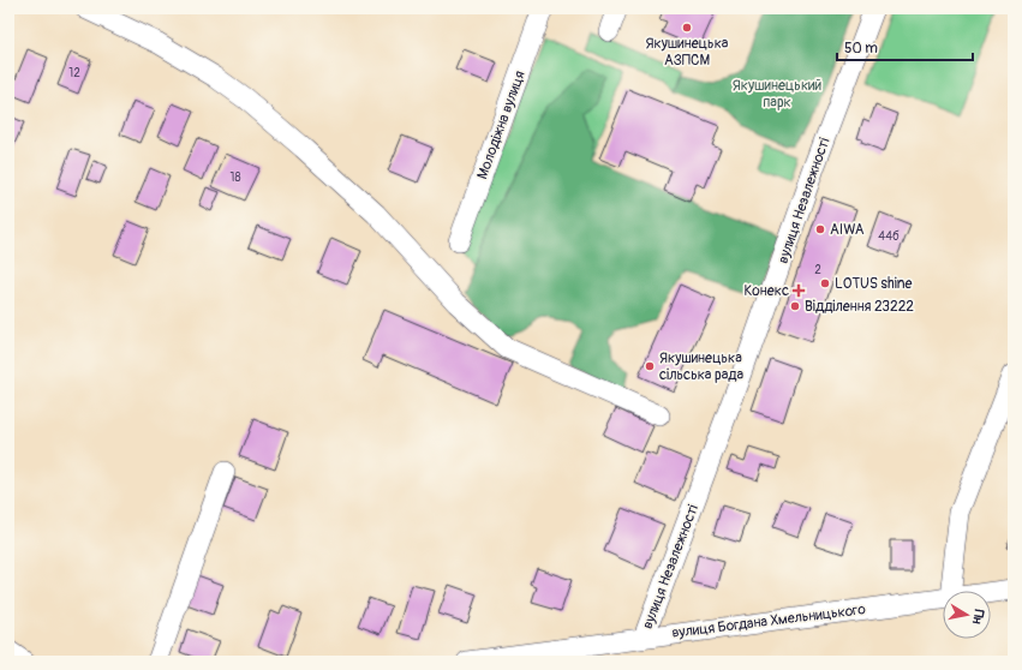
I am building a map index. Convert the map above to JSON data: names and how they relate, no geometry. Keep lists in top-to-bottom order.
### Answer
{
  "streets": {
    "street": ["Молодіжна вулиця", "вулиця Незалежності", "вулиця Богдана Хмельницького"]
  },
  "crossings": [
    ["вулиця Незалежності", "вулиця Богдана Хмельницького"]
  ],
  "parks": ["Якушинецький парк"],
  "places": {
    "other": [
      "Якушинецька АЗПСМ",
      "AIWA",
      "LOTUS shine",
      "Відділення 23222",
      "Якушинецька сільська рада"
    ],
    "health": ["Конекс"]
  },
  "house_numbers": [
    "12",
    "18",
    "44б",
    "2"
  ],
  "scale_bar": "50 m",
  "north": "right"
}
